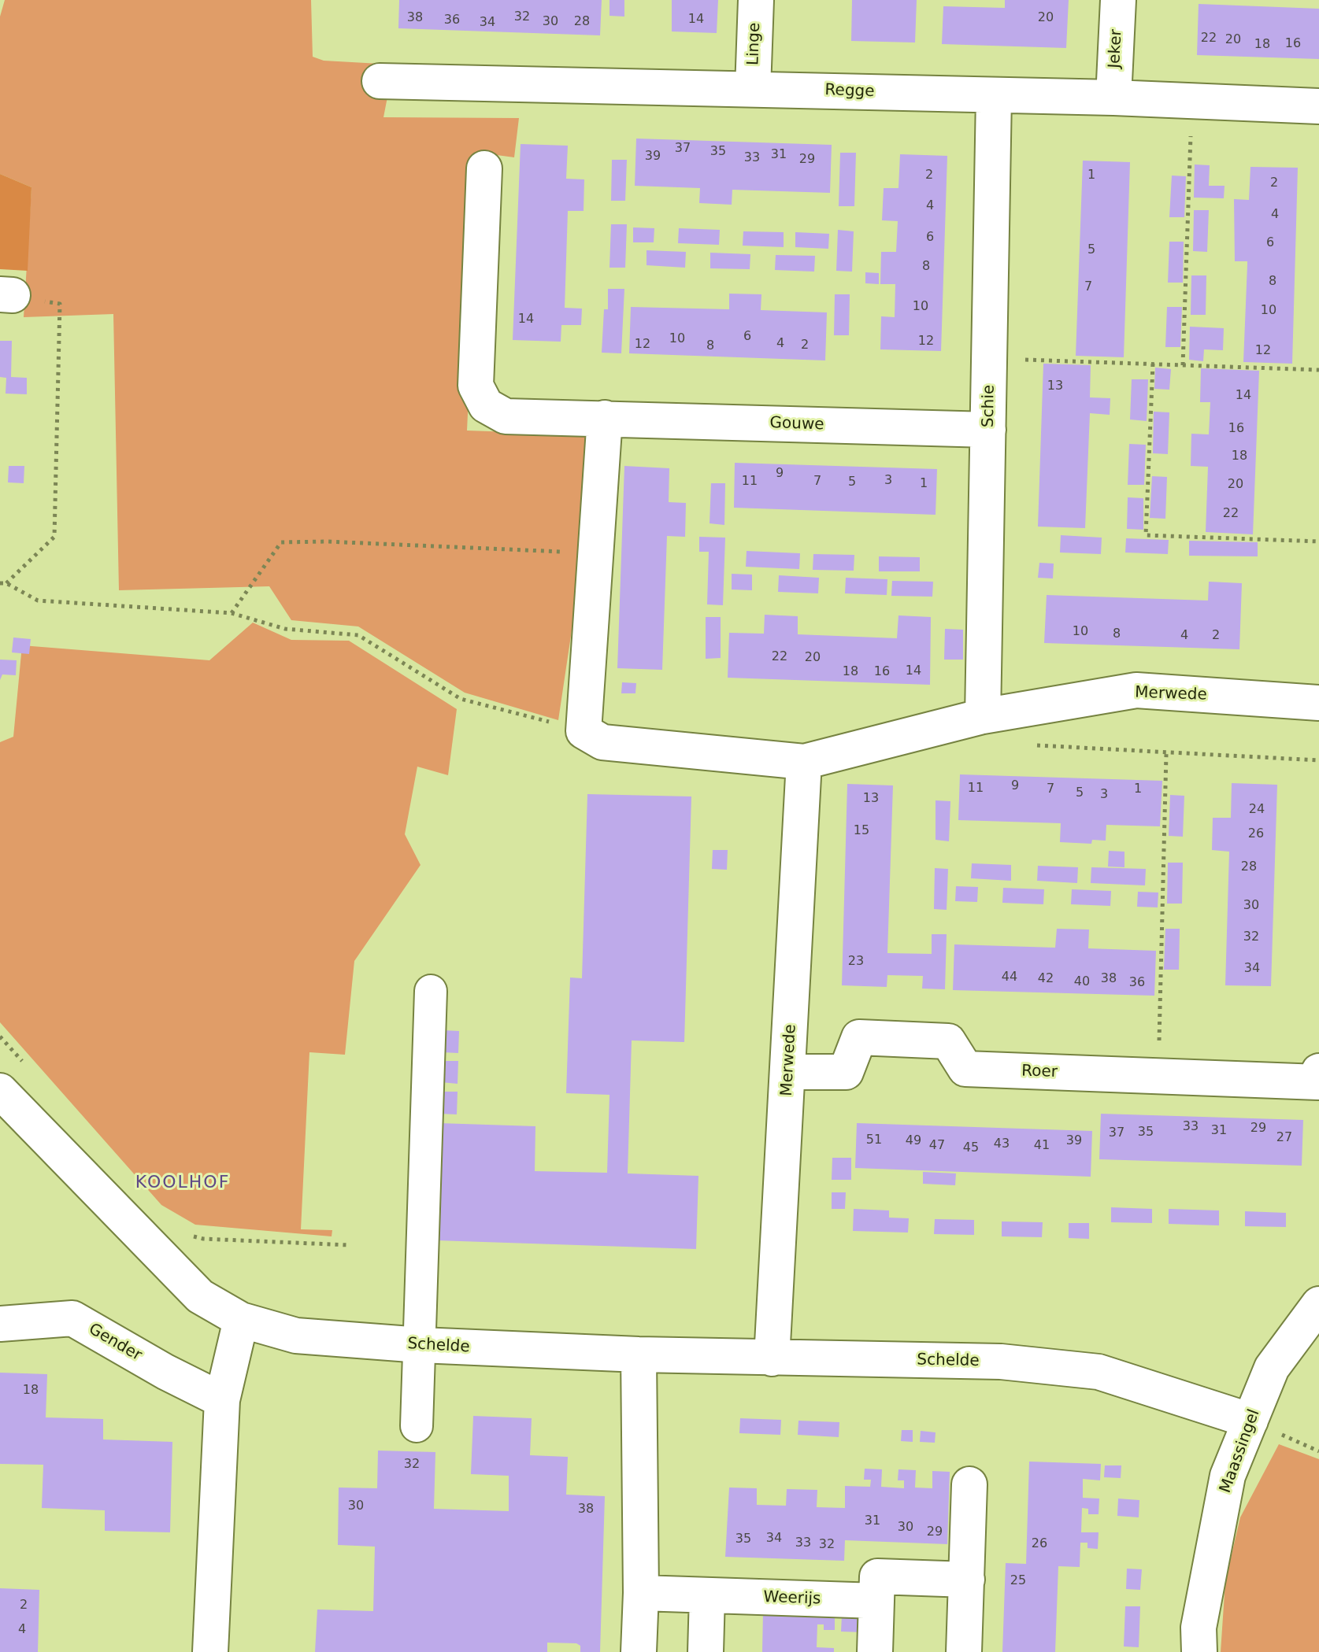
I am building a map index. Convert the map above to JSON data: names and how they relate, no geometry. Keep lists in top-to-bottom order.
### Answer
{
  "streets": {
    "street": [
      "Linge",
      "Jeker",
      "Regge",
      "Schie",
      "Gouwe",
      "Merwede",
      "Roer",
      "Gender",
      "Schelde",
      "Maassingel",
      "Weerijs"
    ]
  },
  "crossings": [
    ["Linge", "Regge"],
    ["Jeker", "Regge"],
    ["Regge", "Schie"],
    ["Schie", "Gouwe"],
    ["Schie", "Merwede"],
    ["Merwede", "Roer"],
    ["Merwede", "Schelde"],
    ["Schelde", "Maassingel"]
  ],
  "districts": ["KOOLHOF"],
  "house_numbers": [
    "32",
    "38",
    "20",
    "14",
    "36",
    "30",
    "28",
    "34",
    "22",
    "20",
    "16",
    "18",
    "37",
    "35",
    "31",
    "39",
    "33",
    "29",
    "2",
    "1",
    "2",
    "4",
    "4",
    "6",
    "6",
    "5",
    "8",
    "8",
    "7",
    "10",
    "10",
    "14",
    "6",
    "10",
    "12",
    "4",
    "12",
    "2",
    "8",
    "12",
    "13",
    "14",
    "16",
    "18",
    "9",
    "3",
    "11",
    "7",
    "5",
    "1",
    "20",
    "22",
    "10",
    "8",
    "4",
    "2",
    "22",
    "20",
    "14",
    "18",
    "16",
    "9",
    "11",
    "7",
    "1",
    "5",
    "3",
    "13",
    "24",
    "15",
    "26",
    "28",
    "30",
    "32",
    "23",
    "34",
    "44",
    "42",
    "38",
    "40",
    "36",
    "33",
    "29",
    "31",
    "35",
    "37",
    "27",
    "51",
    "49",
    "39",
    "43",
    "47",
    "41",
    "45",
    "18",
    "32",
    "30",
    "38",
    "31",
    "30",
    "29",
    "34",
    "35",
    "33",
    "26",
    "32",
    "25",
    "2",
    "4"
  ]
}
